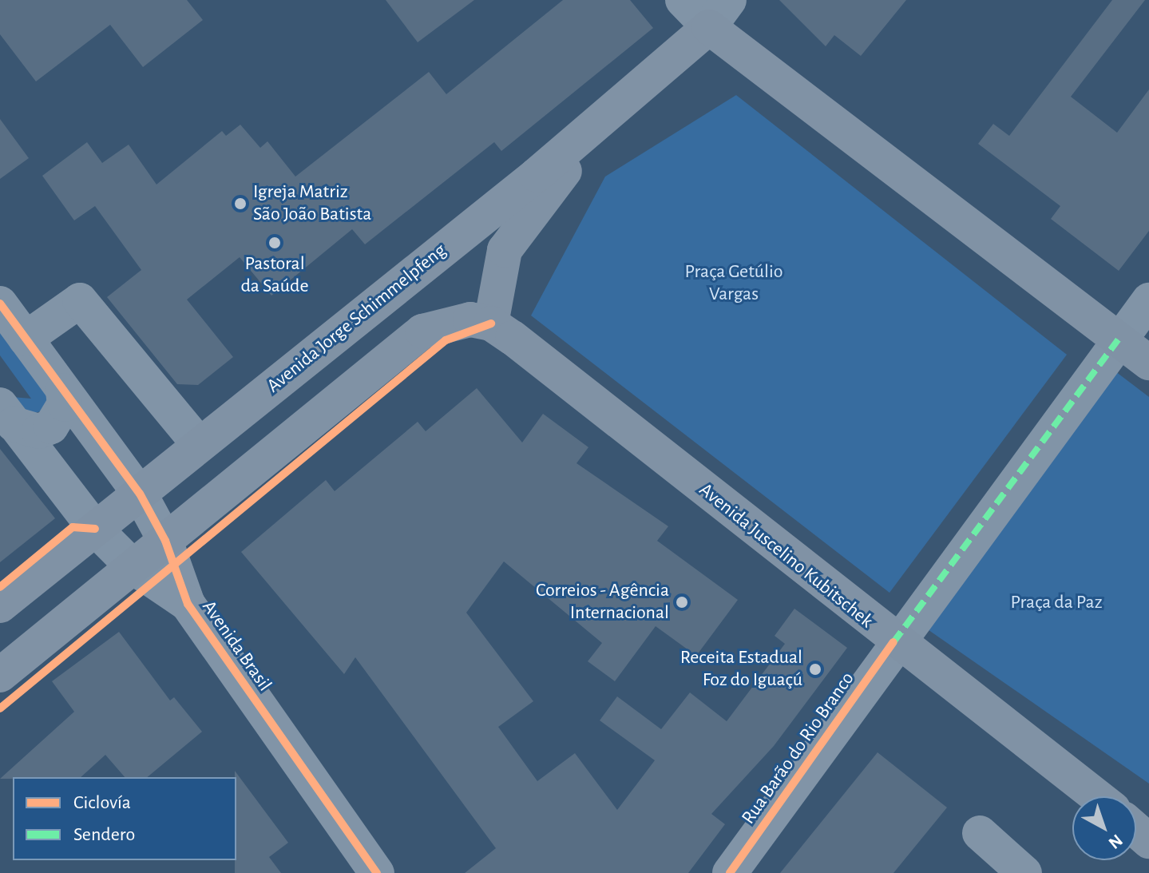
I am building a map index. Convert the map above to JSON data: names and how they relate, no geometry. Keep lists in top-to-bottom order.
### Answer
{
  "streets": {
    "main road": ["Avenida Jorge Schimmelpfeng", "Avenida Juscelino Kubitschek"],
    "street": ["Avenida Brasil", "Rua Barão do Rio Branco"]
  },
  "crossings": [
    ["Avenida Jorge Schimmelpfeng", "Avenida Brasil"],
    ["Avenida Juscelino Kubitschek", "Rua Barão do Rio Branco"]
  ],
  "parks": ["Praça Getúlio Vargas", "Praça da Paz"],
  "places": [
    "Igreja Matriz São João Batista",
    "Pastoral da Saúde",
    "Correios - Agência Internacional",
    "Receita Estadual Foz do Iguaçú"
  ],
  "legend": ["Ciclovía", "Sendero"],
  "north": "bottom right"
}
